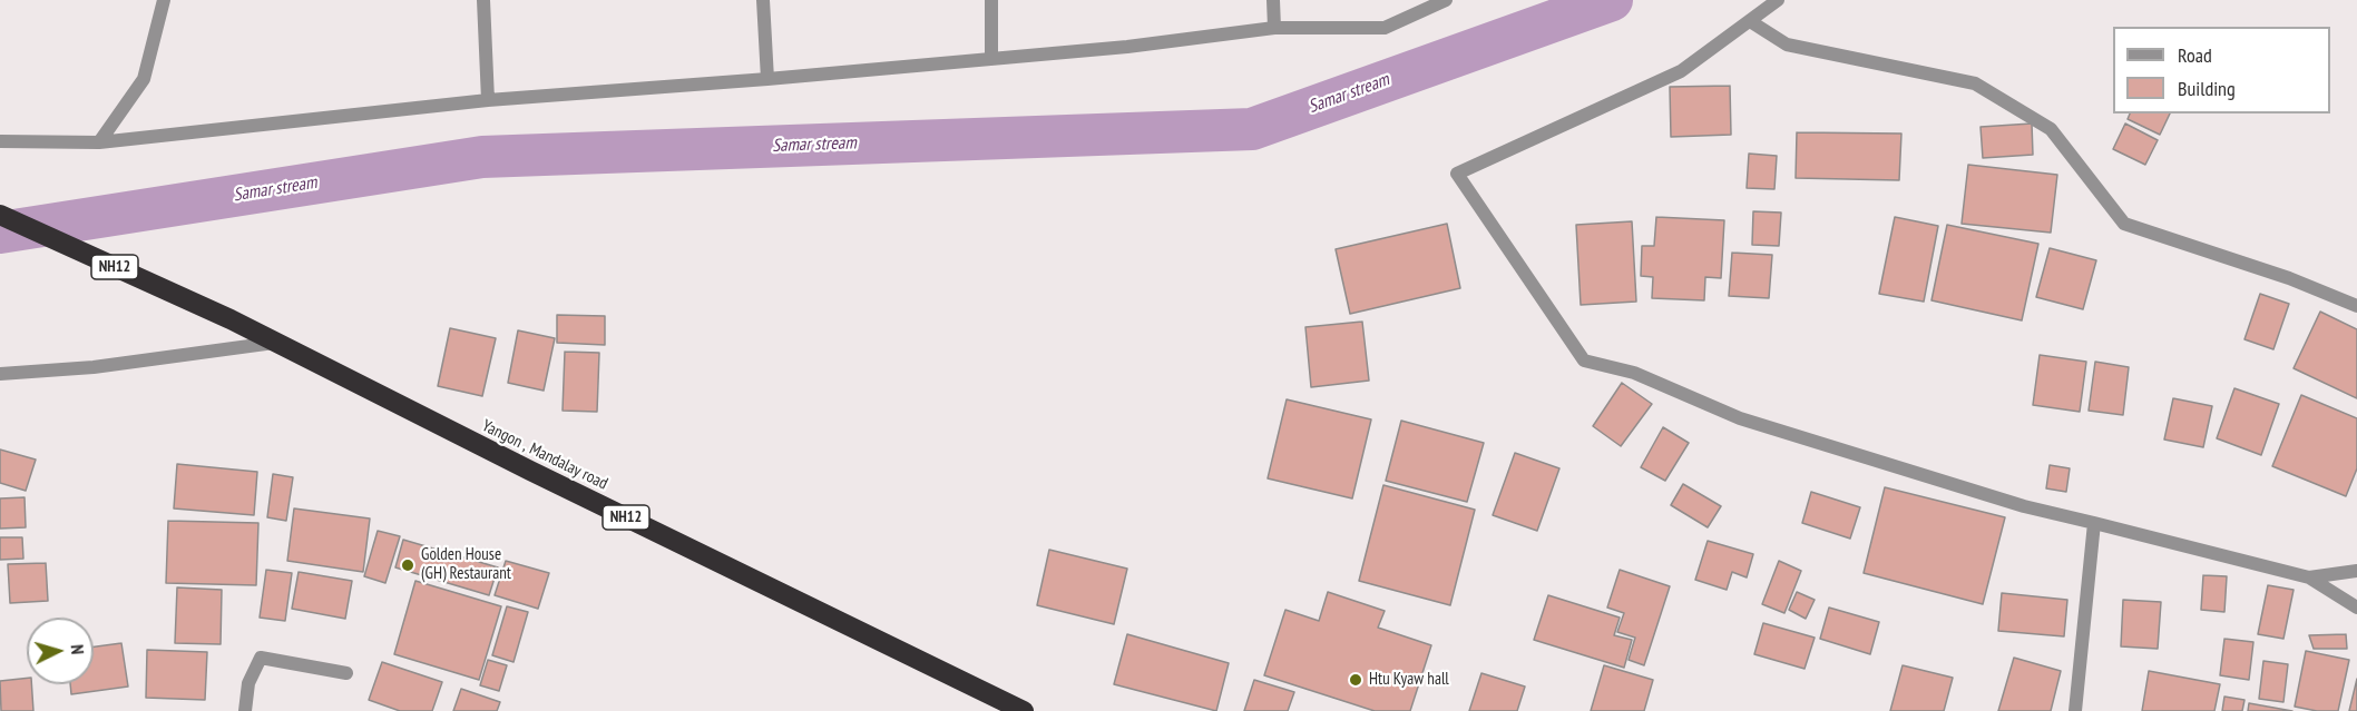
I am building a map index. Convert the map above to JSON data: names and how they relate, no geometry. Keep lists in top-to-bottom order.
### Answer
{
  "streets": {
    "highway": ["NH12", "Yangon , Mandalay road"]
  },
  "water": ["Samar stream"],
  "places": ["Golden House (GH) Restaurant", "Htu Kyaw hall"],
  "legend": ["Road", "Building"],
  "north": "right"
}
